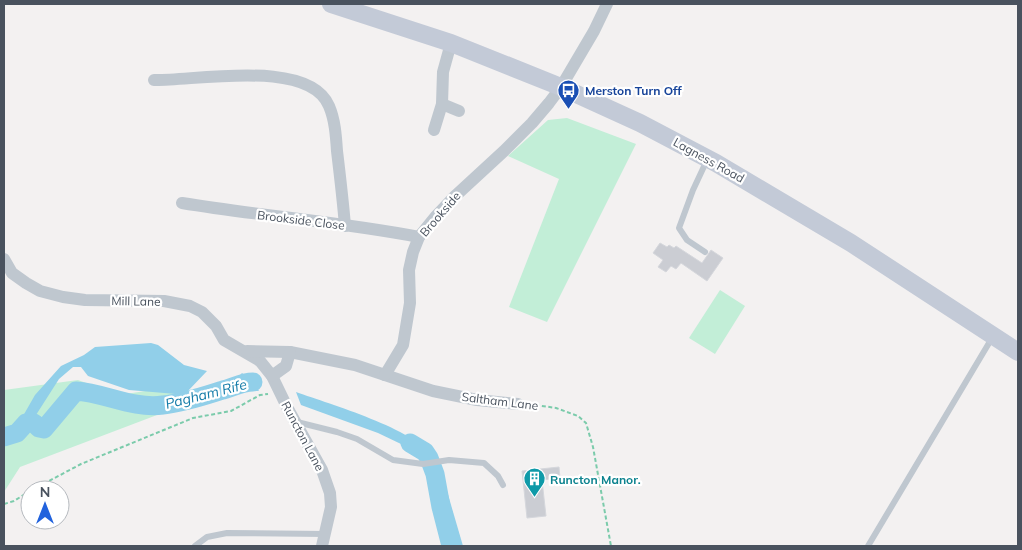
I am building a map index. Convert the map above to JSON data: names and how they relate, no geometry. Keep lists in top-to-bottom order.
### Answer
{
  "streets": {
    "main road": ["Lagness Road"],
    "street": [
      "Brookside",
      "Brookside Close",
      "Mill Lane",
      "Saltham Lane",
      "Runcton Lane"
    ]
  },
  "crossings": [
    ["Lagness Road", "Brookside"],
    ["Brookside", "Brookside Close"],
    ["Brookside", "Saltham Lane"],
    ["Mill Lane", "Saltham Lane"],
    ["Mill Lane", "Runcton Lane"]
  ],
  "water": ["Pagham Rife"],
  "places": {
    "bus stop": ["Merston Turn Off"],
    "building": ["Runcton Manor."]
  },
  "north": "top"
}
